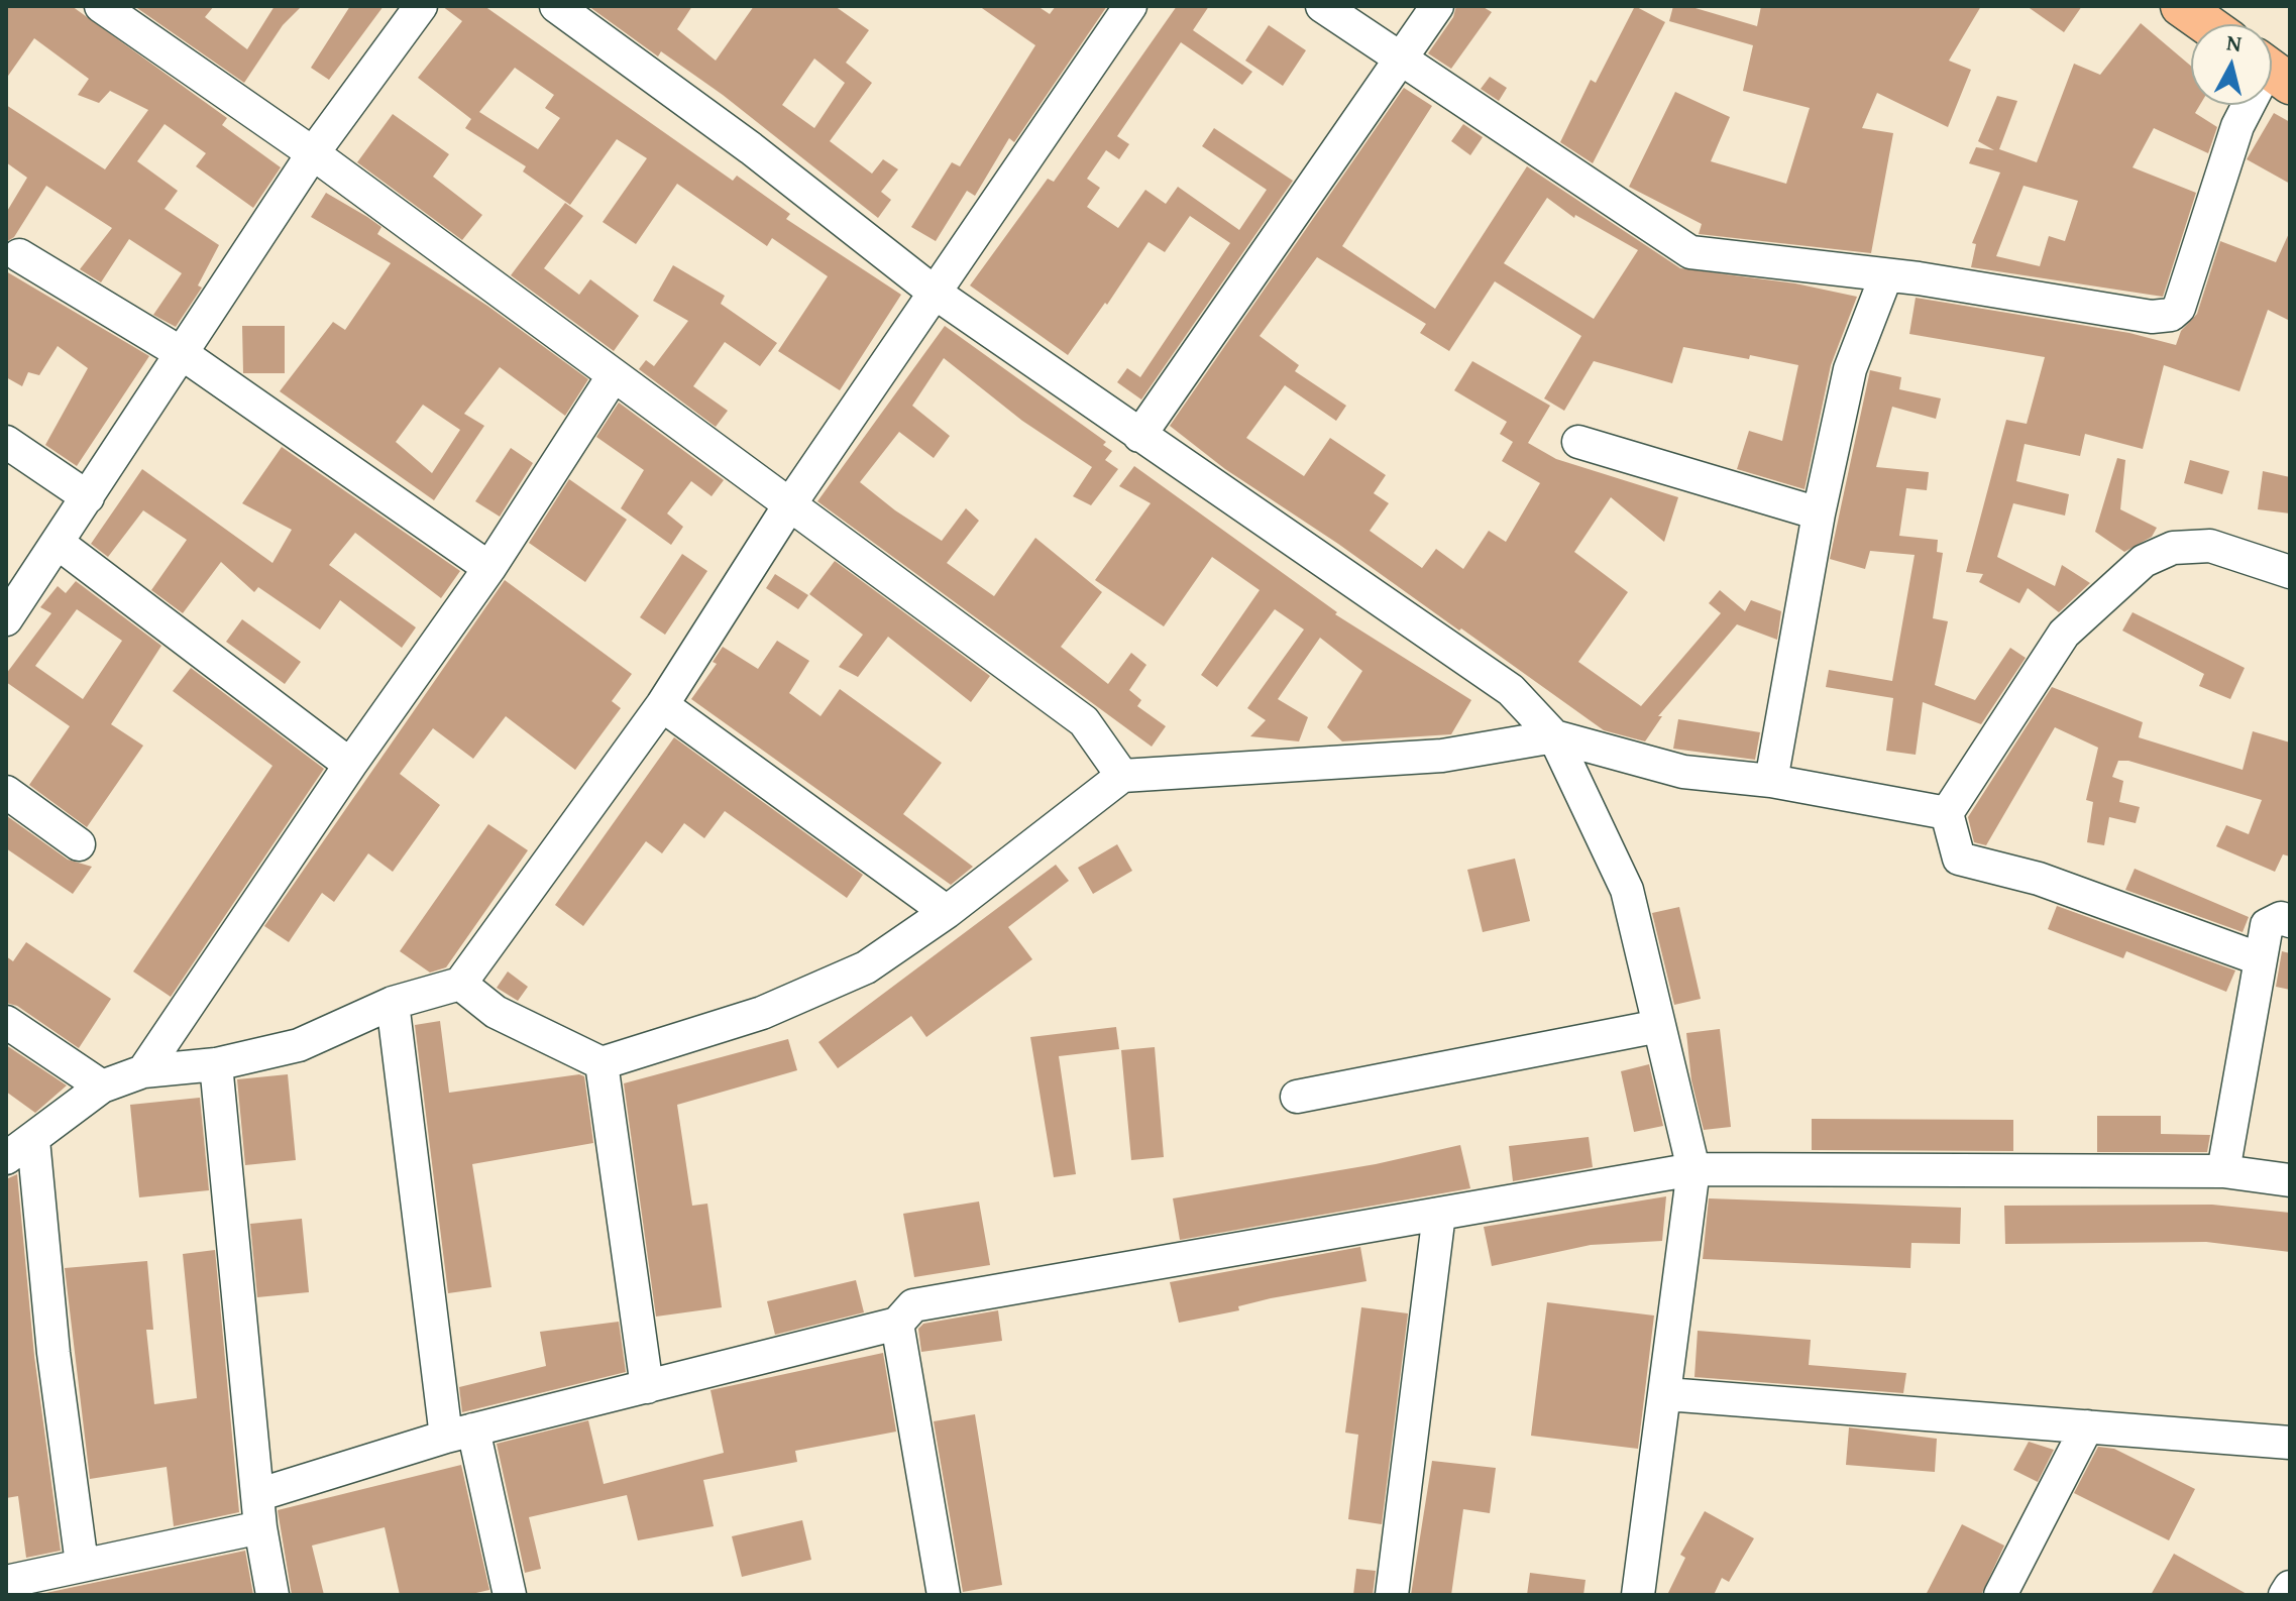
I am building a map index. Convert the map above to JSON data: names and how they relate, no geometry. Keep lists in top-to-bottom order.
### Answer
{
  "north": "top"
}
